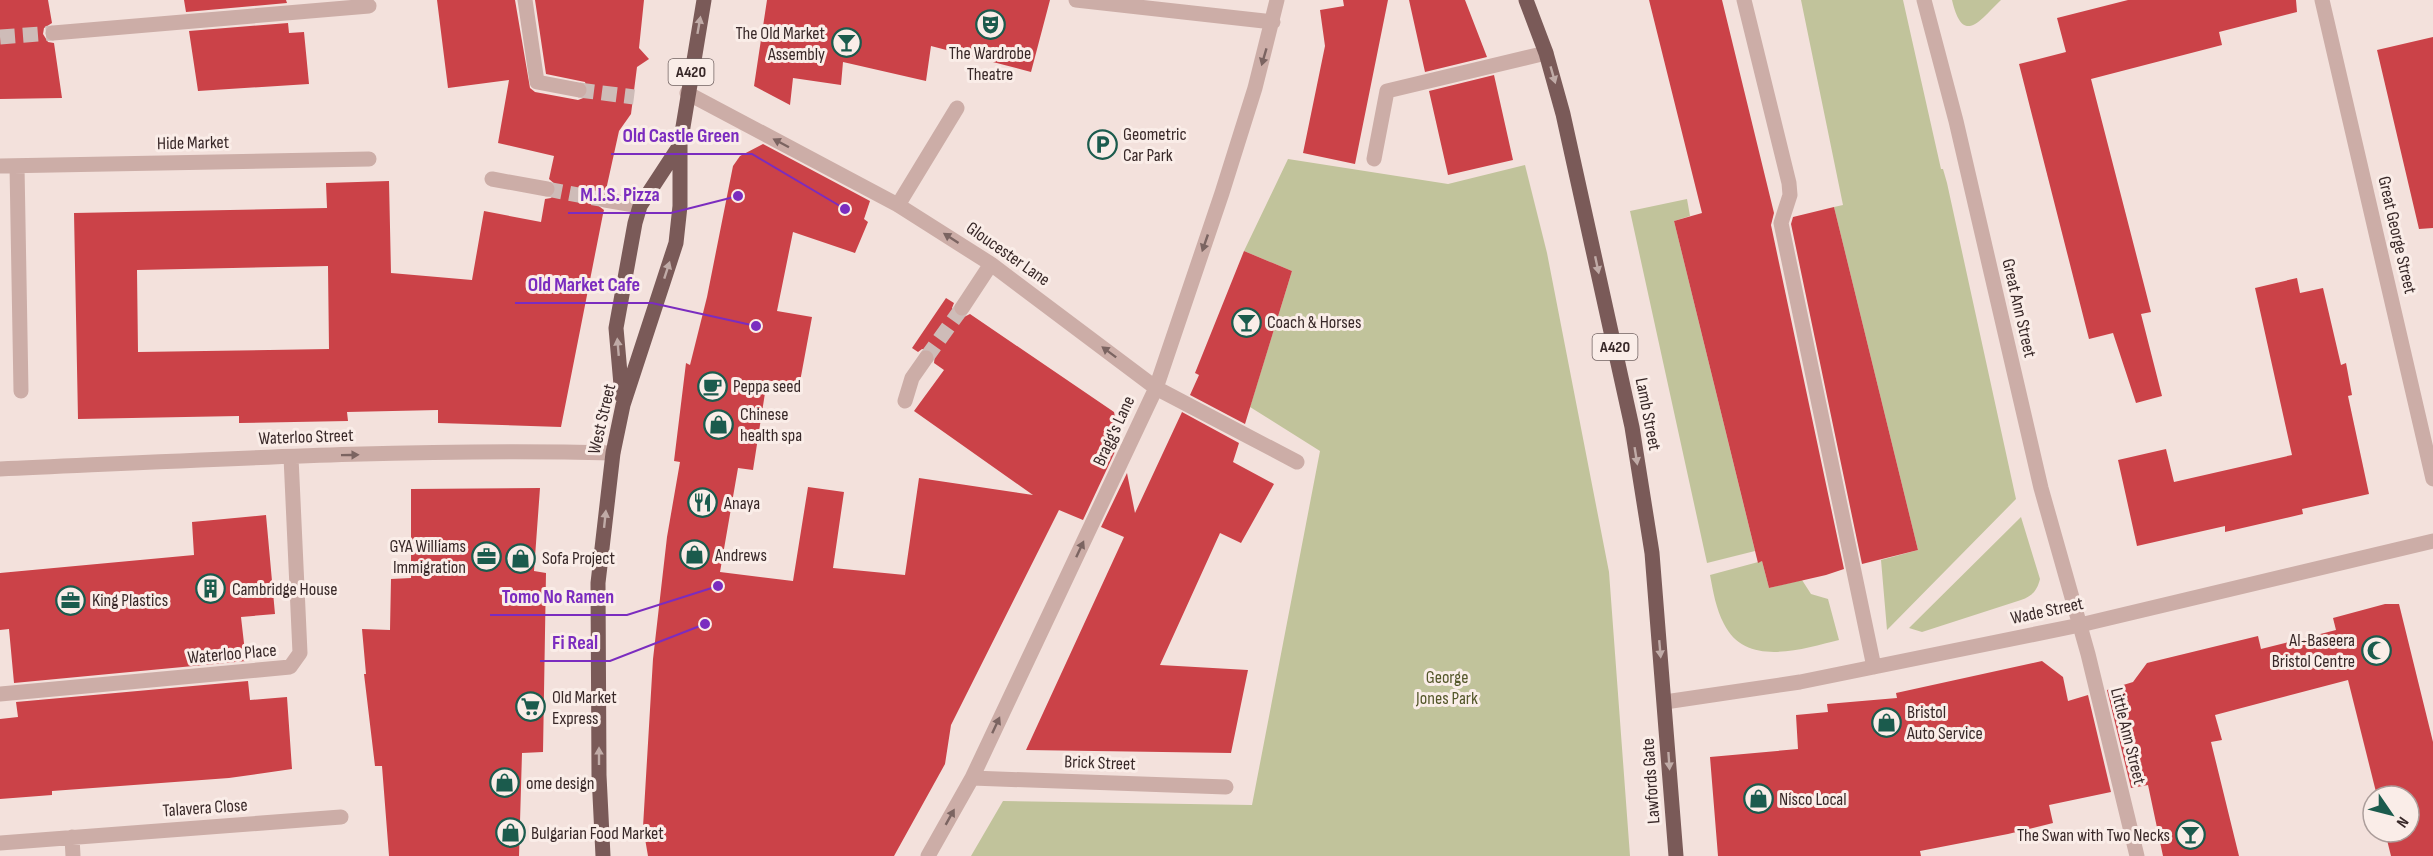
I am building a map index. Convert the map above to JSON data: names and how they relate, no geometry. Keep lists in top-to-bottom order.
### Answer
{
  "streets": {
    "main road": [
      "A420",
      "Lamb Street",
      "West Street",
      "Lawfords Gate"
    ],
    "street": [
      "Hide Market",
      "Great George Street",
      "Gloucester Lane",
      "Great Ann Street",
      "Bragg's Lane",
      "Waterloo Street",
      "Wade Street",
      "Waterloo Place",
      "Little Ann Street",
      "Brick Street",
      "Talavera Close"
    ]
  },
  "crossings": [
    ["Gloucester Lane", "West Street"],
    ["Gloucester Lane", "Bragg's Lane"],
    ["Great Ann Street", "Wade Street"],
    ["Great Ann Street", "Little Ann Street"],
    ["Lamb Street", "Wade Street"],
    ["Lamb Street", "Lawfords Gate"],
    ["West Street", "Waterloo Street"],
    ["Bragg's Lane", "Brick Street"],
    ["Waterloo Street", "Waterloo Place"],
    ["Wade Street", "Little Ann Street"],
    ["Wade Street", "Lawfords Gate"]
  ],
  "one_way": [
    "Gloucester Lane",
    "Lamb Street",
    "West Street",
    "Waterloo Street",
    "Lawfords Gate"
  ],
  "parks": ["George Jones Park"],
  "places": {
    "theatre": ["The Wardrobe Theatre"],
    "bar": ["The Old Market Assembly", "Coach & Horses", "The Swan with Two Necks"],
    "parking": ["Geometric Car Park"],
    "other": [
      "M.I.S. Pizza",
      "Old Castle Green",
      "Old Market Cafe",
      "Tomo No Ramen",
      "Fi Real"
    ],
    "cafe": ["Peppa seed"],
    "shop": [
      "Chinese health spa",
      "Andrews",
      "Sofa Project",
      "Bristol Auto Service",
      "ome design",
      "Nisco Local",
      "Bulgarian Food Market"
    ],
    "restaurant": ["Anaya"],
    "office": ["GYA Williams Immigration", "King Plastics"],
    "building": ["Cambridge House"],
    "mosque": ["Al-Baseera Bristol Centre"],
    "supermarket": ["Old Market Express"]
  },
  "north": "bottom right"
}
